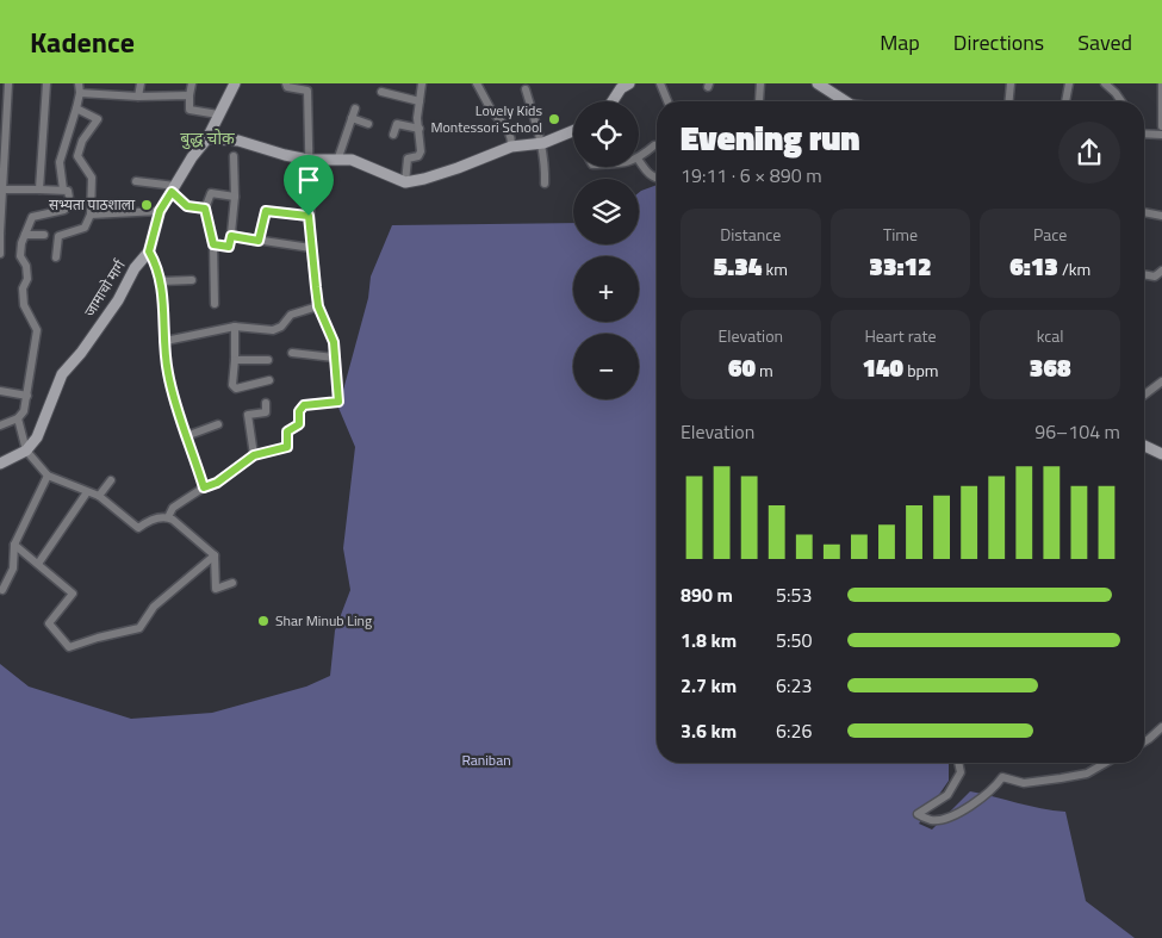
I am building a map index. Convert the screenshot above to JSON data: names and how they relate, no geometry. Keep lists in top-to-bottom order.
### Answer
{
  "streets": {
    "street": ["जामाचो मार्ग"]
  },
  "districts": ["बुद्ध चोक"],
  "parks": ["Raniban"],
  "places": ["Lovely Kids Montessori School", "सभ्यता पाठशाला", "Shar Minub Ling"],
  "page": {
    "header": "Kadence",
    "nav": ["Map", "Directions", "Saved"],
    "map_buttons": ["+", "−"],
    "heading": ["Evening run", "19:11 · 6 × 890 m"],
    "stats": [
      ["Distance", "5.34 km"],
      ["Time", "33:12"],
      ["Pace", "6:13 /km"],
      ["Elevation", "60 m"],
      ["Heart rate", "140 bpm"],
      ["kcal", "368"]
    ],
    "chart": ["Elevation", "96–104 m"],
    "list": [
      {
        "name": "890 m",
        "note": "5:53"
      },
      {
        "name": "1.8 km",
        "note": "5:50"
      },
      {
        "name": "2.7 km",
        "note": "6:23"
      },
      {
        "name": "3.6 km",
        "note": "6:26"
      }
    ]
  }
}
